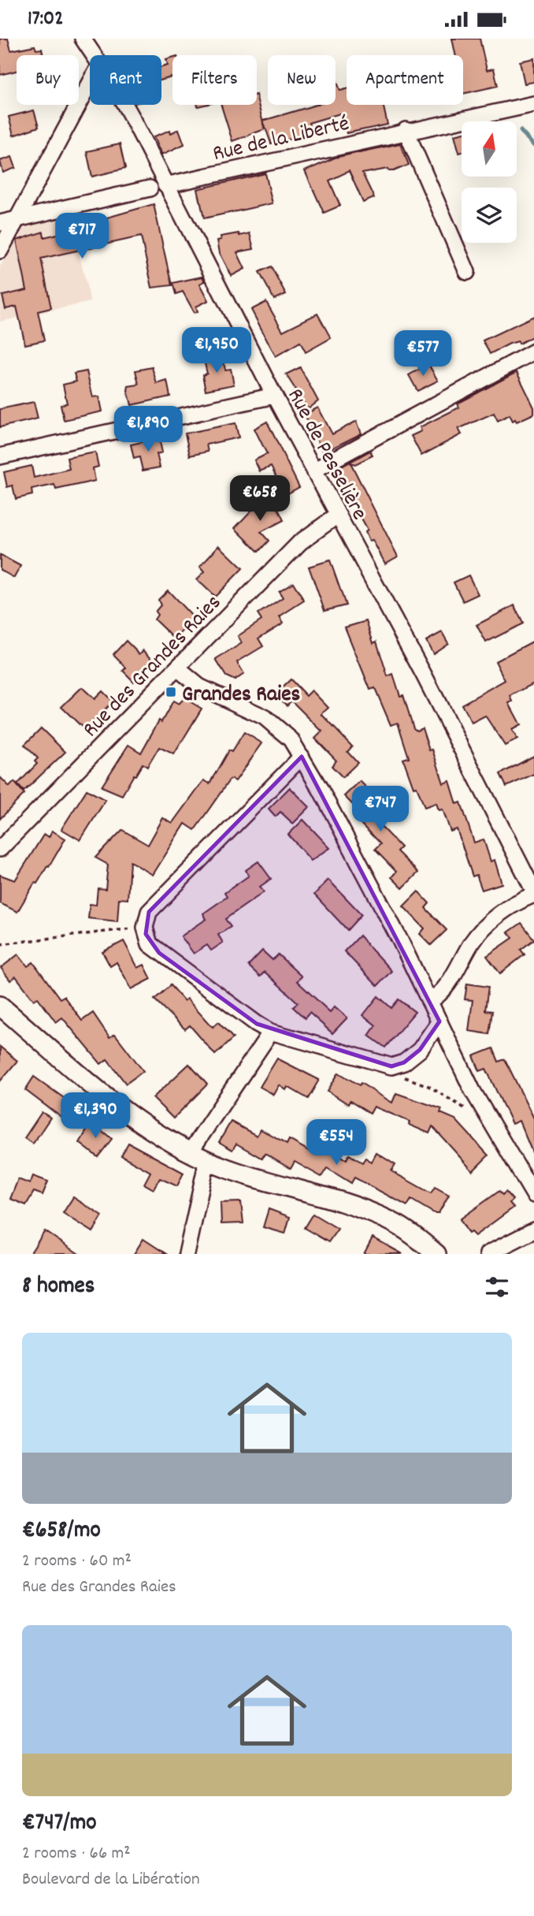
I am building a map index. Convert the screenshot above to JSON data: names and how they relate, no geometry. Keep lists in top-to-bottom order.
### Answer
{
  "streets": {
    "street": ["Rue de la Liberté", "Rue de Pesselière", "Rue des Grandes Raies"]
  },
  "crossings": [
    ["Rue de la Liberté", "Rue de Pesselière"],
    ["Rue de Pesselière", "Rue des Grandes Raies"]
  ],
  "places": {
    "transit": ["Grandes Raies"]
  },
  "north": "top",
  "page": {
    "status": "17:02",
    "chip": [
      "Buy",
      "Rent",
      "Filters",
      "New",
      "Apartment"
    ],
    "price": [
      "€717",
      "€1,950",
      "€577",
      "€1,890",
      "€658",
      "€747",
      "€1,390",
      "€554"
    ],
    "heading": "8 homes",
    "list": [
      {
        "name": "€658/mo",
        "note": "2 rooms · 60 m² · Rue des Grandes Raies"
      },
      {
        "name": "€747/mo",
        "note": "2 rooms · 66 m² · Boulevard de la Libération"
      }
    ]
  }
}
